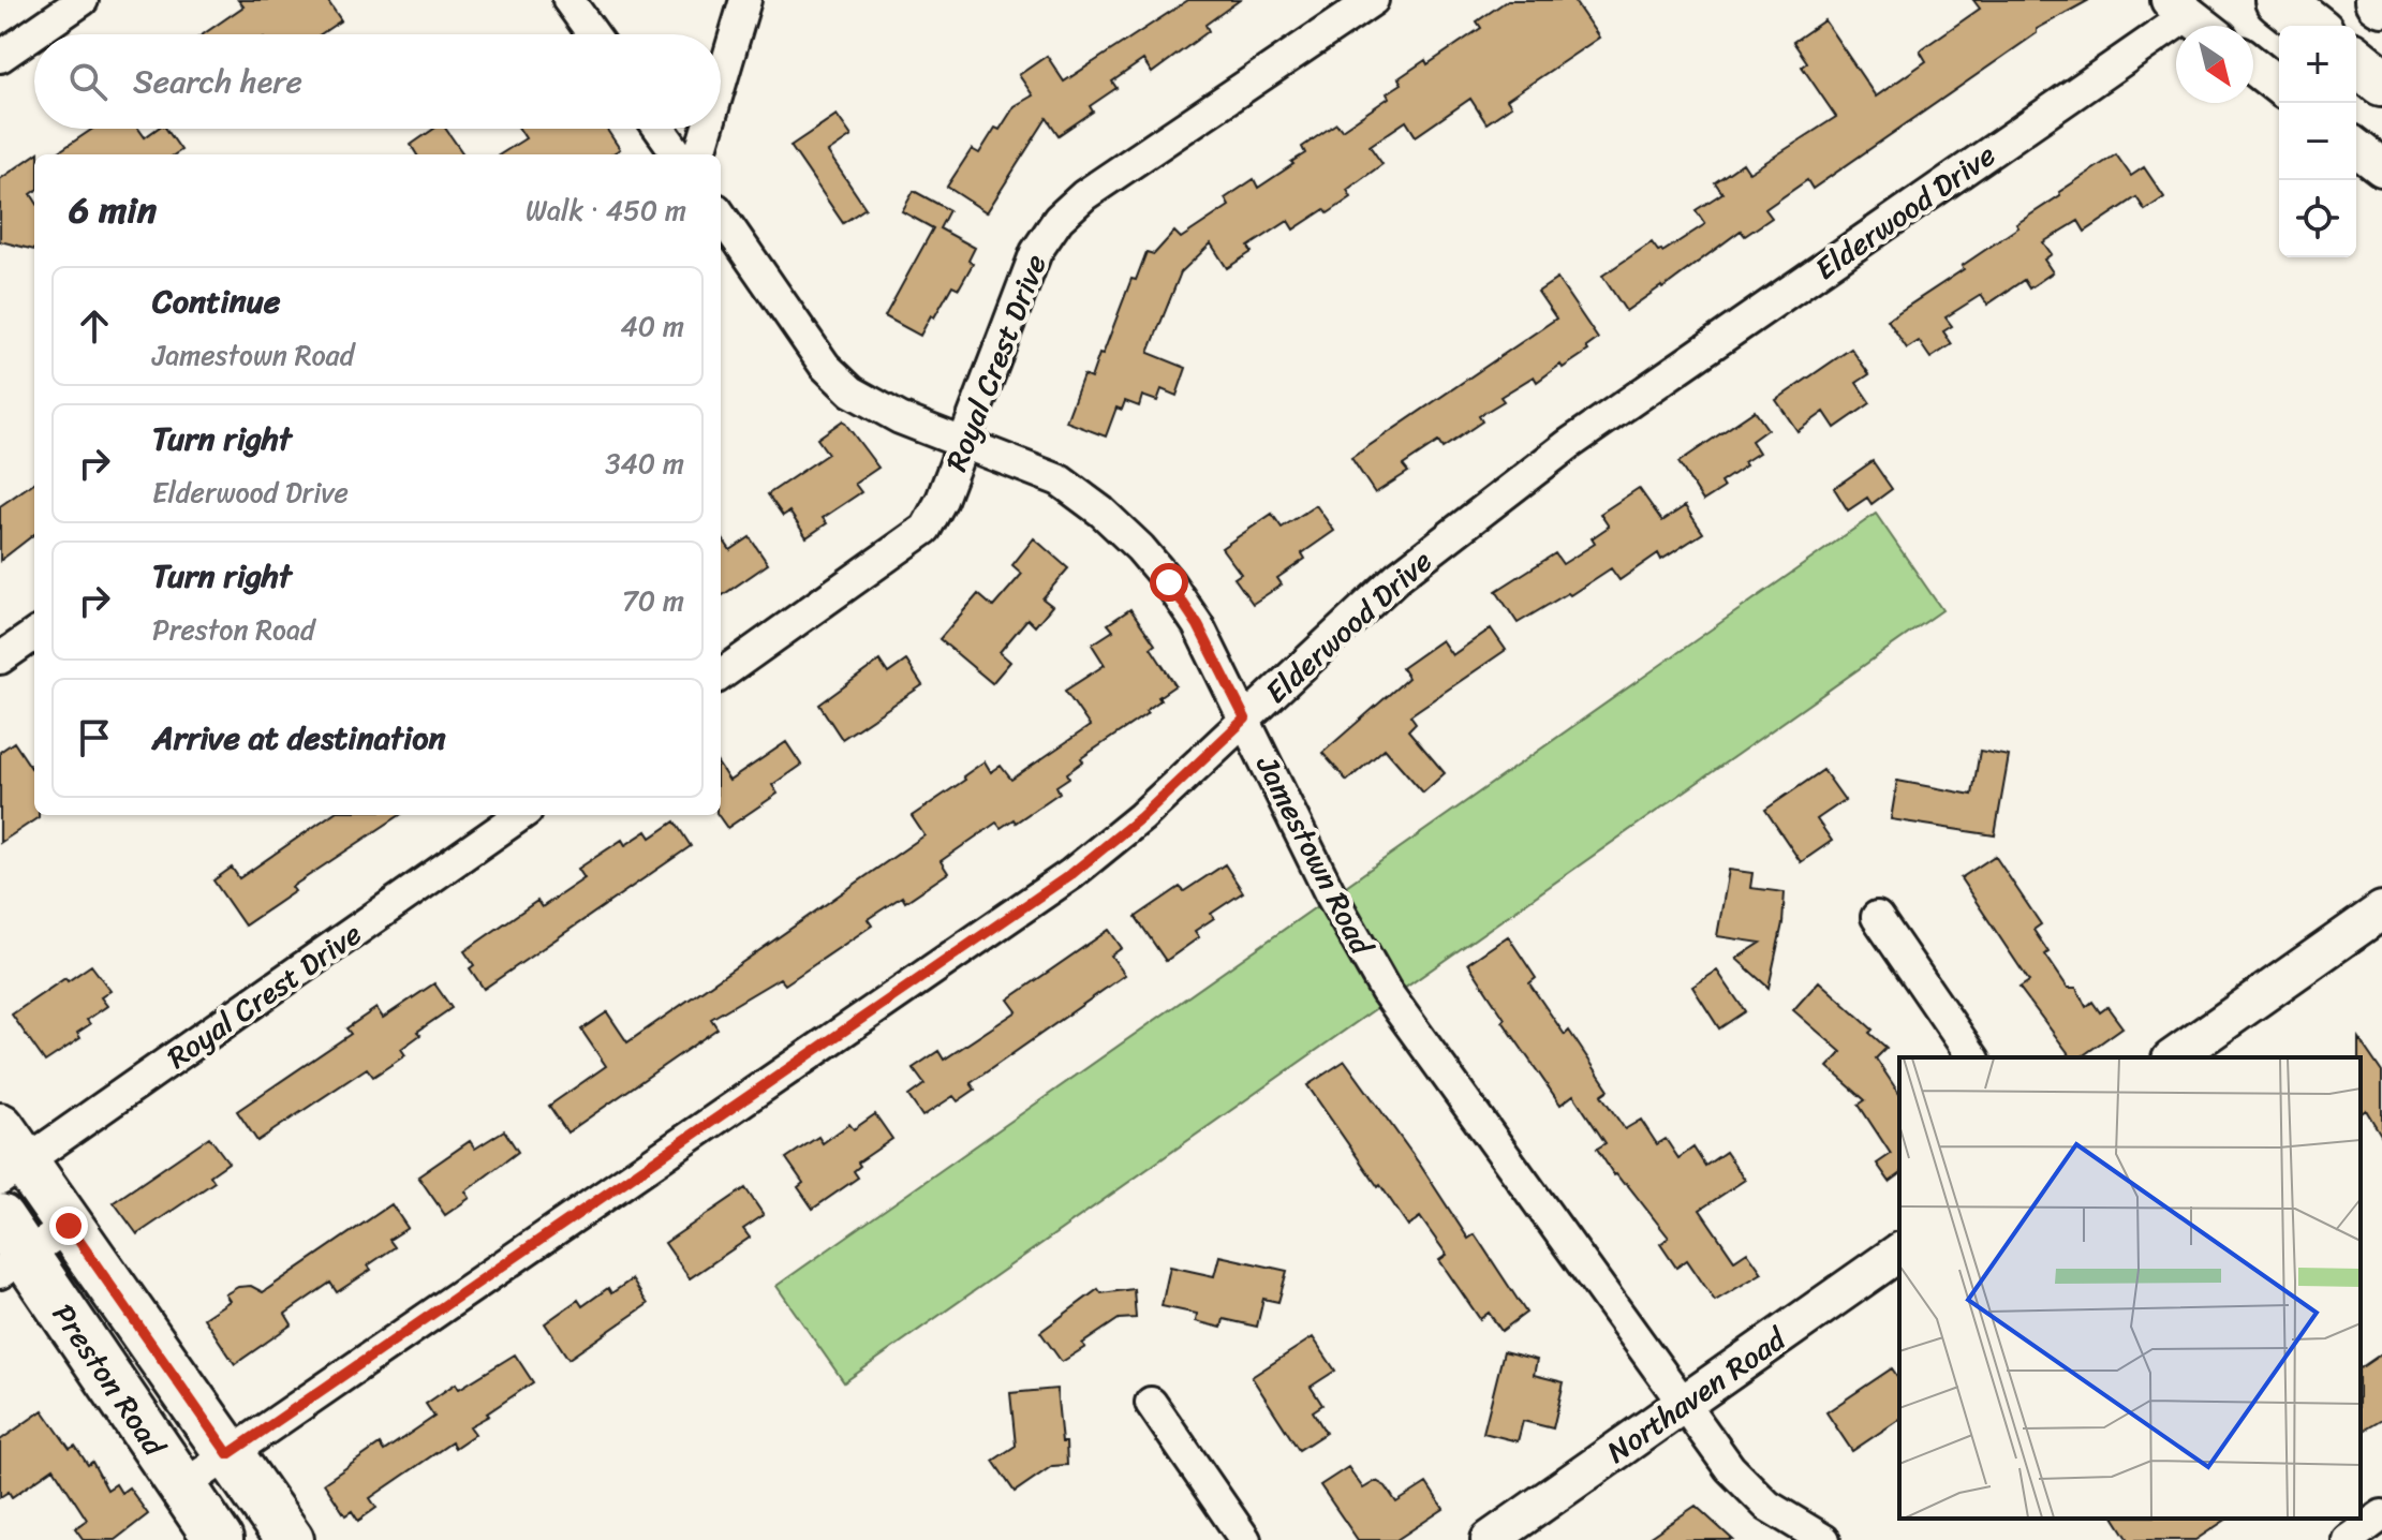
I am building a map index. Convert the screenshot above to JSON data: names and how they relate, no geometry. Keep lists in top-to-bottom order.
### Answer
{
  "streets": {
    "main road": ["Preston Road"],
    "street": [
      "Elderwood Drive",
      "Royal Crest Drive",
      "Jamestown Road",
      "Northaven Road"
    ]
  },
  "crossings": [
    ["Elderwood Drive", "Jamestown Road"],
    ["Elderwood Drive", "Preston Road"],
    ["Royal Crest Drive", "Jamestown Road"],
    ["Royal Crest Drive", "Preston Road"],
    ["Jamestown Road", "Northaven Road"]
  ],
  "north": "bottom right",
  "page": {
    "map_buttons": ["+", "−"],
    "search": "Search here",
    "heading": ["6 min", "Walk · 450 m"],
    "list": [
      ["Continue", "Jamestown Road", "40 m"],
      ["Turn right", "Elderwood Drive", "340 m"],
      ["Turn right", "Preston Road", "70 m"],
      "Arrive at destination"
    ]
  }
}
